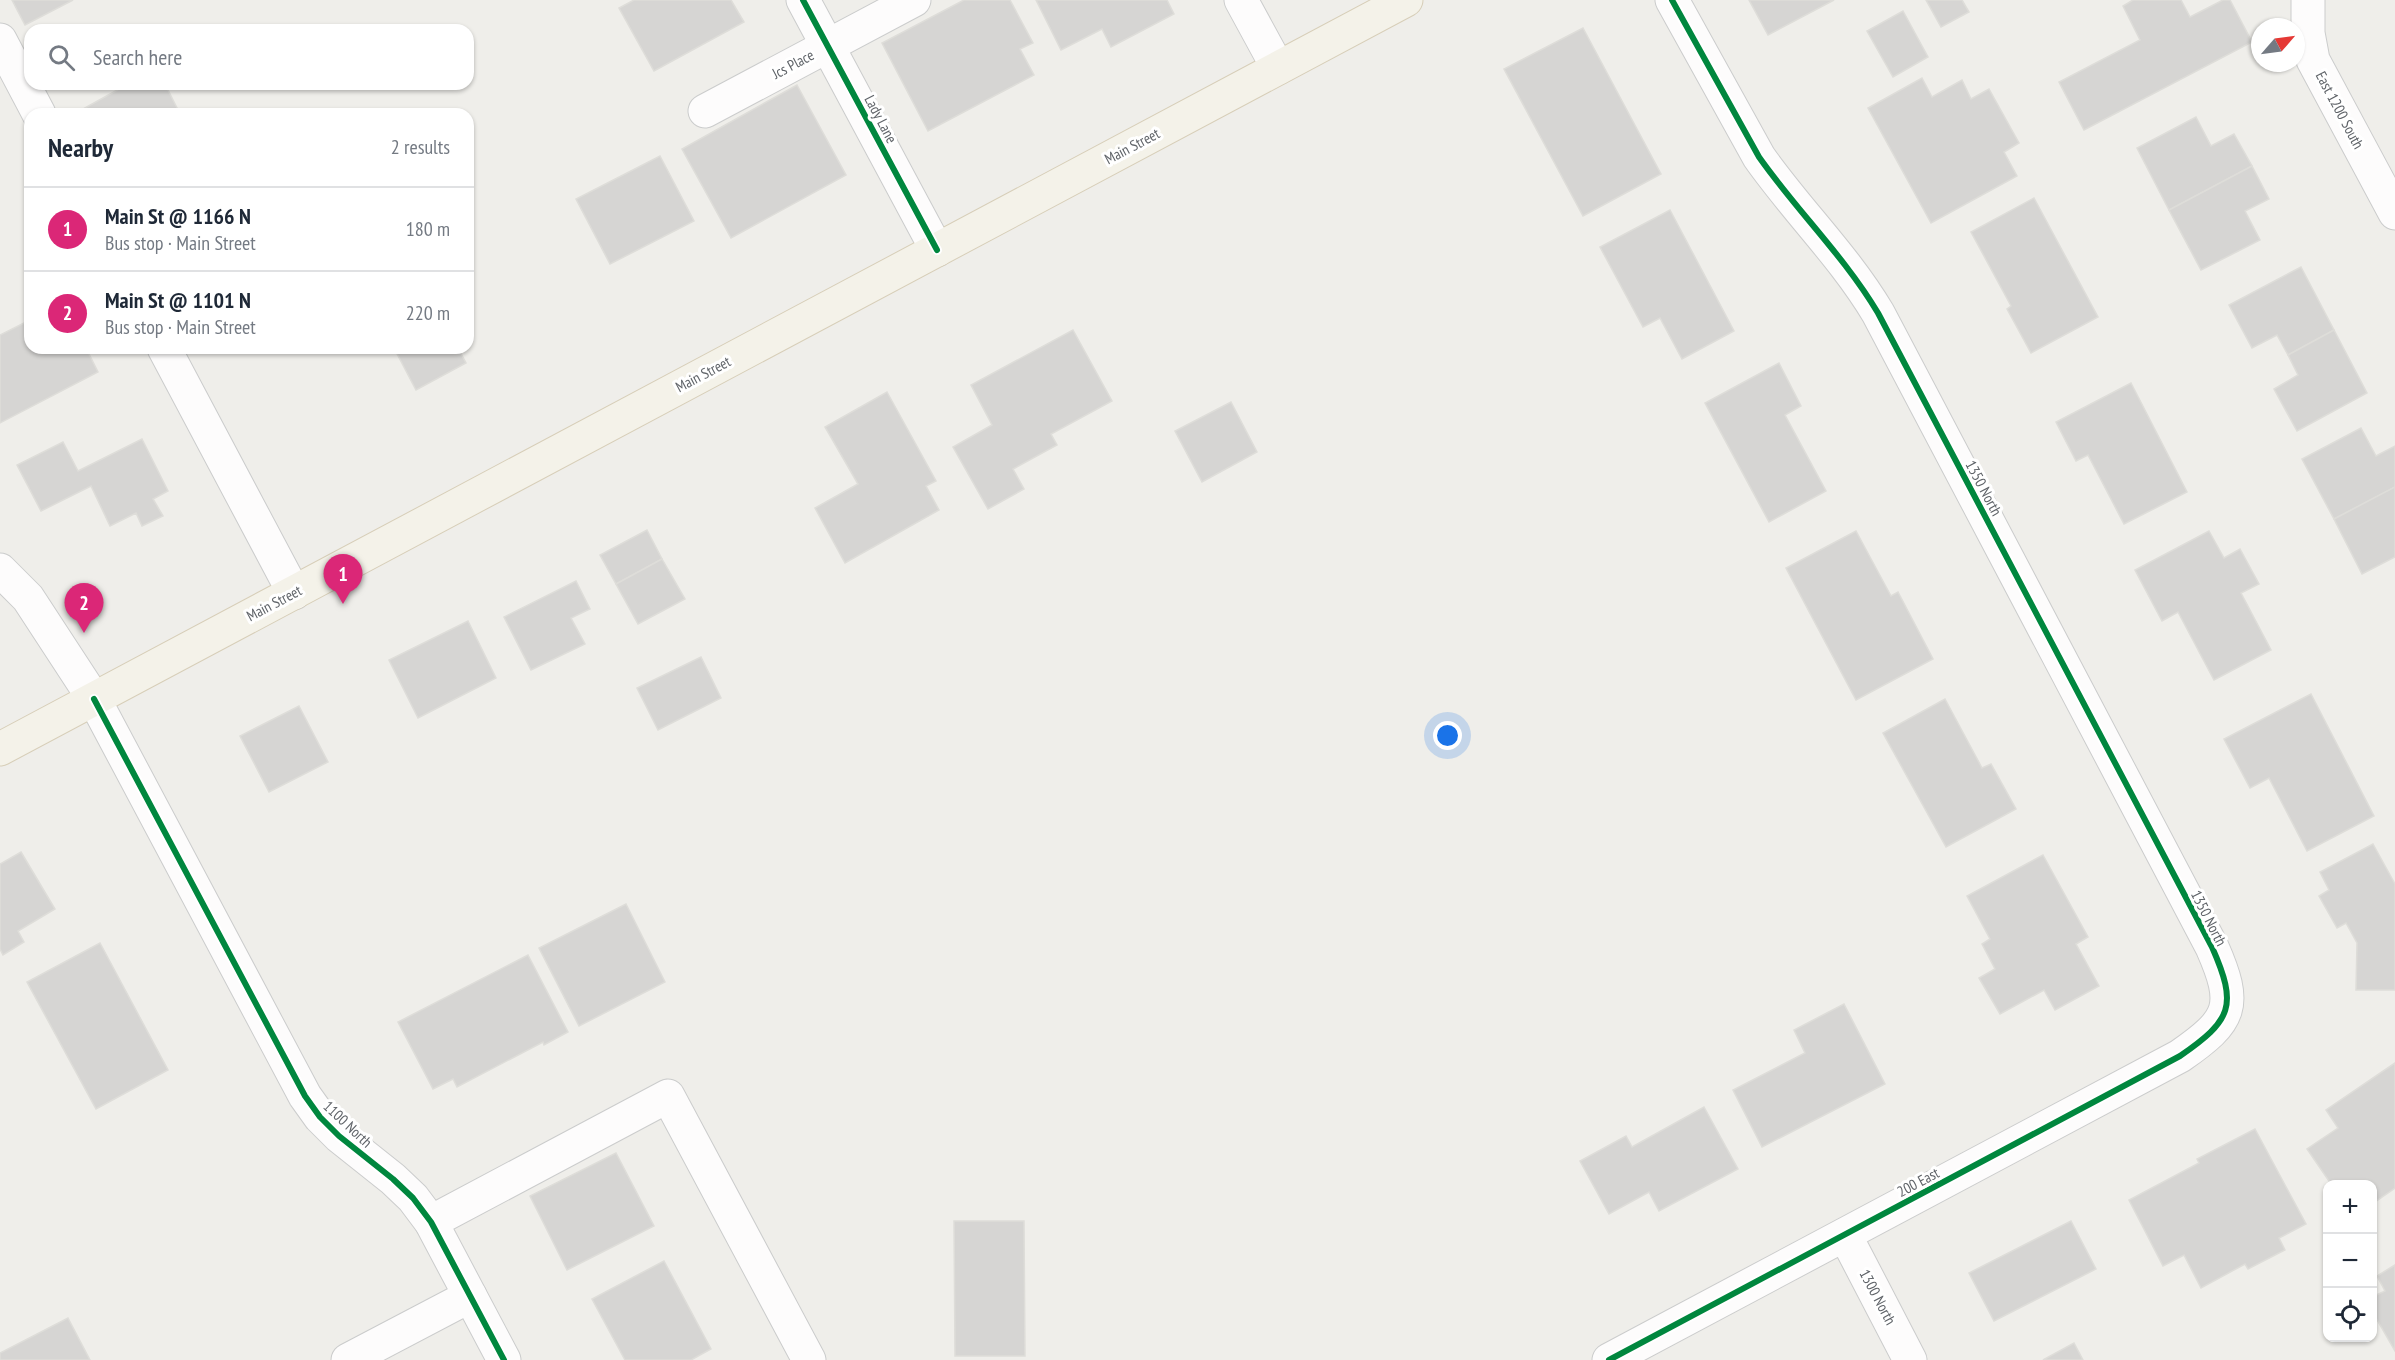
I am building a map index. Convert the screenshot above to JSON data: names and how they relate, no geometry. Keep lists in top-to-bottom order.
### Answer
{
  "streets": {
    "main road": ["Main Street"],
    "street": [
      "Jcs Place",
      "East 1200 South",
      "Lady Lane",
      "1350 North",
      "1100 North",
      "200 East",
      "1300 North"
    ]
  },
  "crossings": [
    ["Jcs Place", "Lady Lane"],
    ["Lady Lane", "Main Street"],
    ["Main Street", "1100 North"],
    ["1350 North", "200 East"],
    ["200 East", "1300 North"]
  ],
  "north": "top right",
  "page": {
    "search": "Search here",
    "heading": ["Nearby", "2 results"],
    "list": [
      {
        "mark": "1",
        "name": "Main St @ 1166 N",
        "note": "Bus stop · Main Street",
        "value": "180 m"
      },
      {
        "mark": "2",
        "name": "Main St @ 1101 N",
        "note": "Bus stop · Main Street",
        "value": "220 m"
      }
    ],
    "pins": ["1", "2"],
    "map_buttons": ["+", "−"]
  }
}
